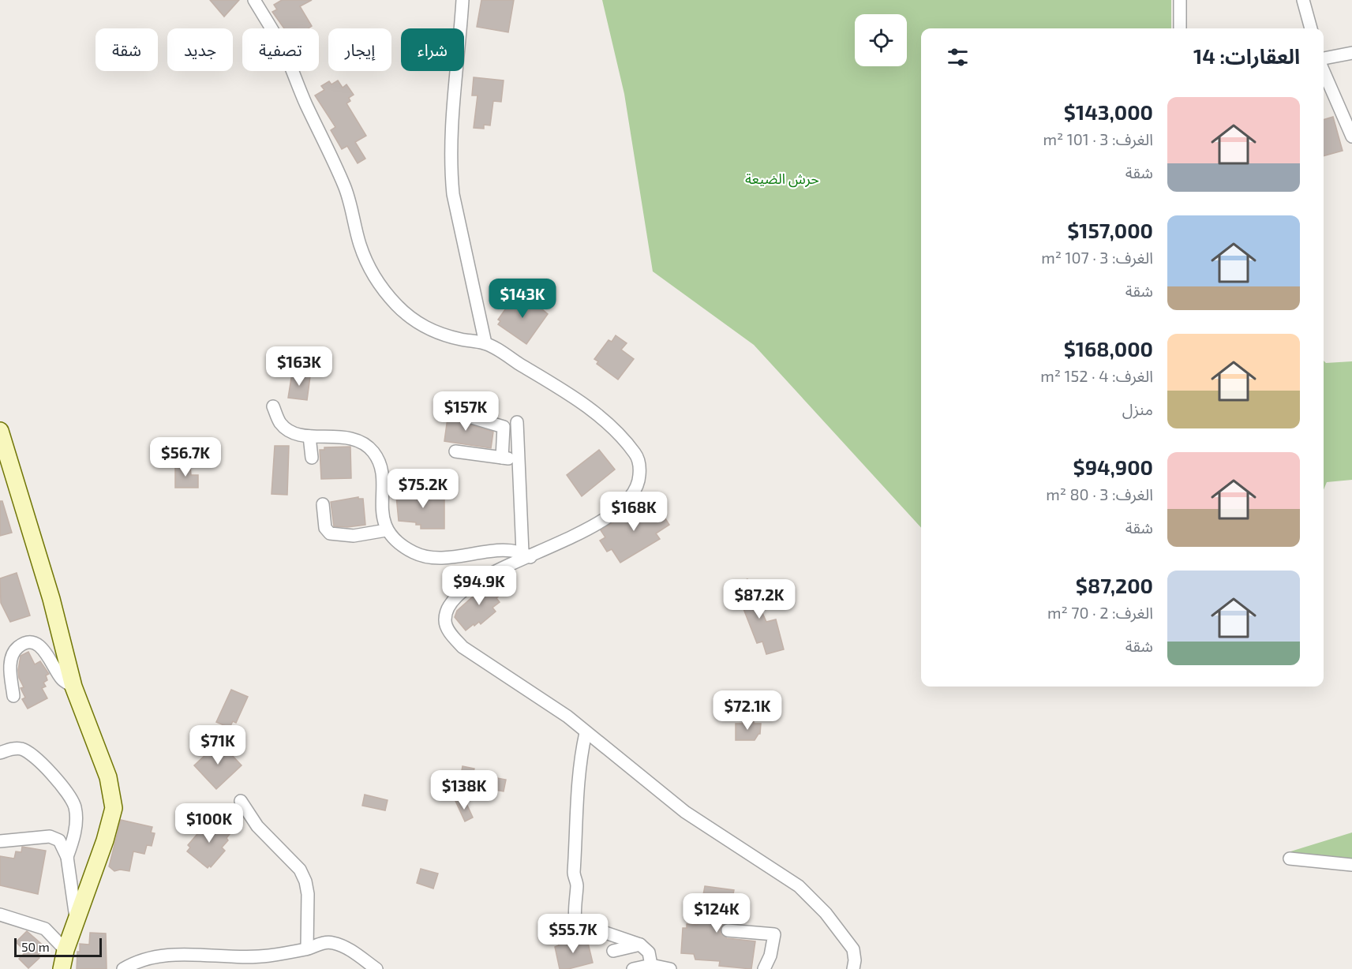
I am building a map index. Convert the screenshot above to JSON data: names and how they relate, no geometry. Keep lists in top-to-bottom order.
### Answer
{
  "parks": ["حرش الضيعة"],
  "scale_bar": "50 m",
  "page": {
    "chip": [
      "شراء",
      "إيجار",
      "تصفية",
      "جديد",
      "شقة"
    ],
    "heading": "العقارات: 14",
    "list": [
      {
        "name": "$143,000",
        "note": "الغرف: 3 · 101 m² · شقة"
      },
      {
        "name": "$157,000",
        "note": "الغرف: 3 · 107 m² · شقة"
      },
      {
        "name": "$168,000",
        "note": "الغرف: 4 · 152 m² · منزل"
      },
      {
        "name": "$94,900",
        "note": "الغرف: 3 · 80 m² · شقة"
      },
      {
        "name": "$87,200",
        "note": "الغرف: 2 · 70 m² · شقة"
      }
    ],
    "price": [
      "$143K",
      "$163K",
      "$157K",
      "$56.7K",
      "$75.2K",
      "$168K",
      "$94.9K",
      "$87.2K",
      "$72.1K",
      "$71K",
      "$138K",
      "$100K",
      "$124K",
      "$55.7K"
    ],
    "scale": "50 m"
  }
}
